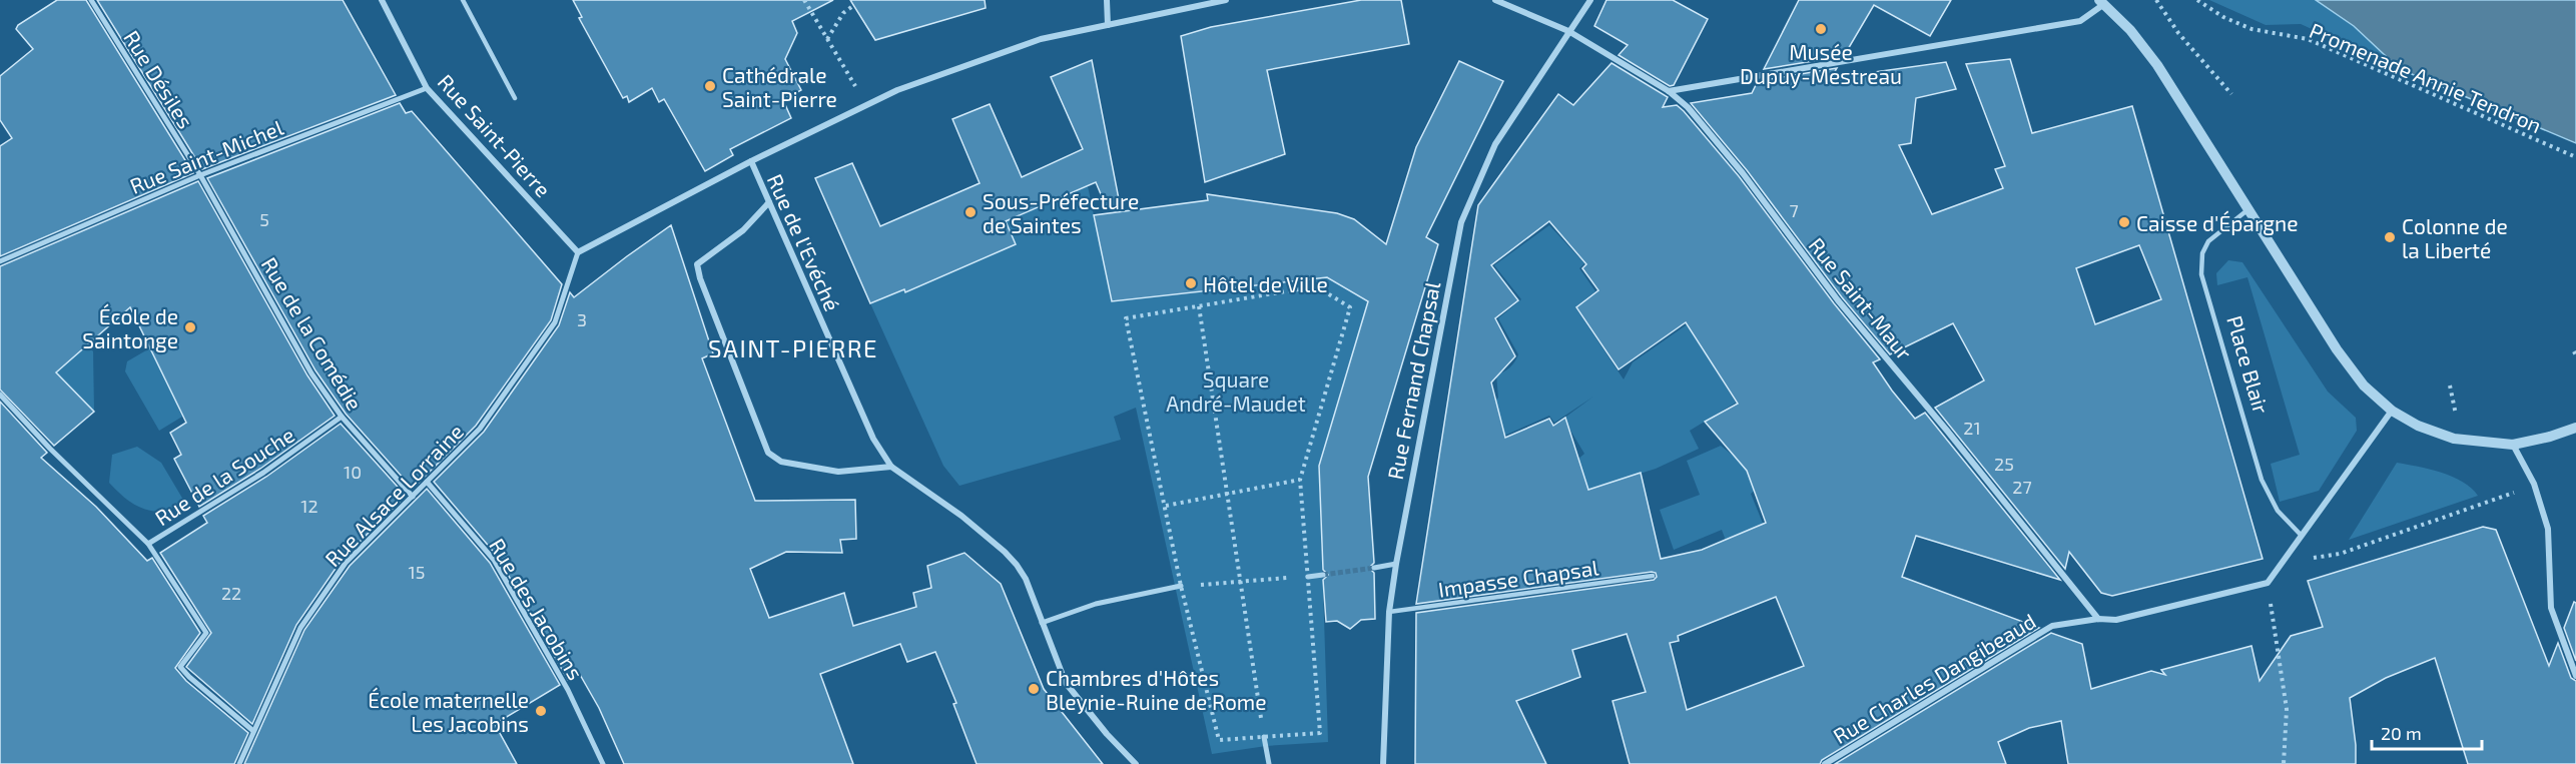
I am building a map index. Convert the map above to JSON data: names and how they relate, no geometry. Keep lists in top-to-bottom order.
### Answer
{
  "streets": {
    "street": [
      "Rue Désiles",
      "Rue Saint-Pierre",
      "Rue Saint-Michel",
      "Rue de l'Evéché",
      "Rue Saint-Maur",
      "Rue de la Comédie",
      "Rue Fernand Chapsal",
      "Rue de la Souche",
      "Rue Alsace Lorraine",
      "Rue des Jacobins",
      "Rue Charles Dangibeaud"
    ],
    "lane": ["Place Blair", "Impasse Chapsal"],
    "path": ["Promenade Annie Tendron"]
  },
  "crossings": [
    ["Rue Désiles", "Rue Saint-Michel"],
    ["Rue Désiles", "Rue de la Comédie"],
    ["Rue Saint-Pierre", "Rue Saint-Michel"],
    ["Rue Saint-Pierre", "Rue Alsace Lorraine"],
    ["Rue Saint-Michel", "Rue de la Comédie"],
    ["Rue Saint-Maur", "Rue Fernand Chapsal"],
    ["Rue Saint-Maur", "Rue Charles Dangibeaud"],
    ["Rue de la Comédie", "Rue de la Souche"],
    ["Rue de la Comédie", "Rue Alsace Lorraine"],
    ["Rue Fernand Chapsal", "Impasse Chapsal"],
    ["Rue Alsace Lorraine", "Rue des Jacobins"]
  ],
  "districts": ["SAINT-PIERRE"],
  "parks": ["Square André-Maudet"],
  "places": [
    "Musée Dupuy-Mestreau",
    "Cathédrale Saint-Pierre",
    "Sous-Préfecture de Saintes",
    "Caisse d'Épargne",
    "Colonne de la Liberté",
    "Hôtel de Ville",
    "École de Saintonge",
    "Chambres d'Hôtes Bleynie-Ruine de Rome",
    "École maternelle Les Jacobins"
  ],
  "house_numbers": [
    "7",
    "5",
    "3",
    "21",
    "25",
    "10",
    "27",
    "12",
    "15",
    "22"
  ],
  "scale_bar": "20 m"
}
